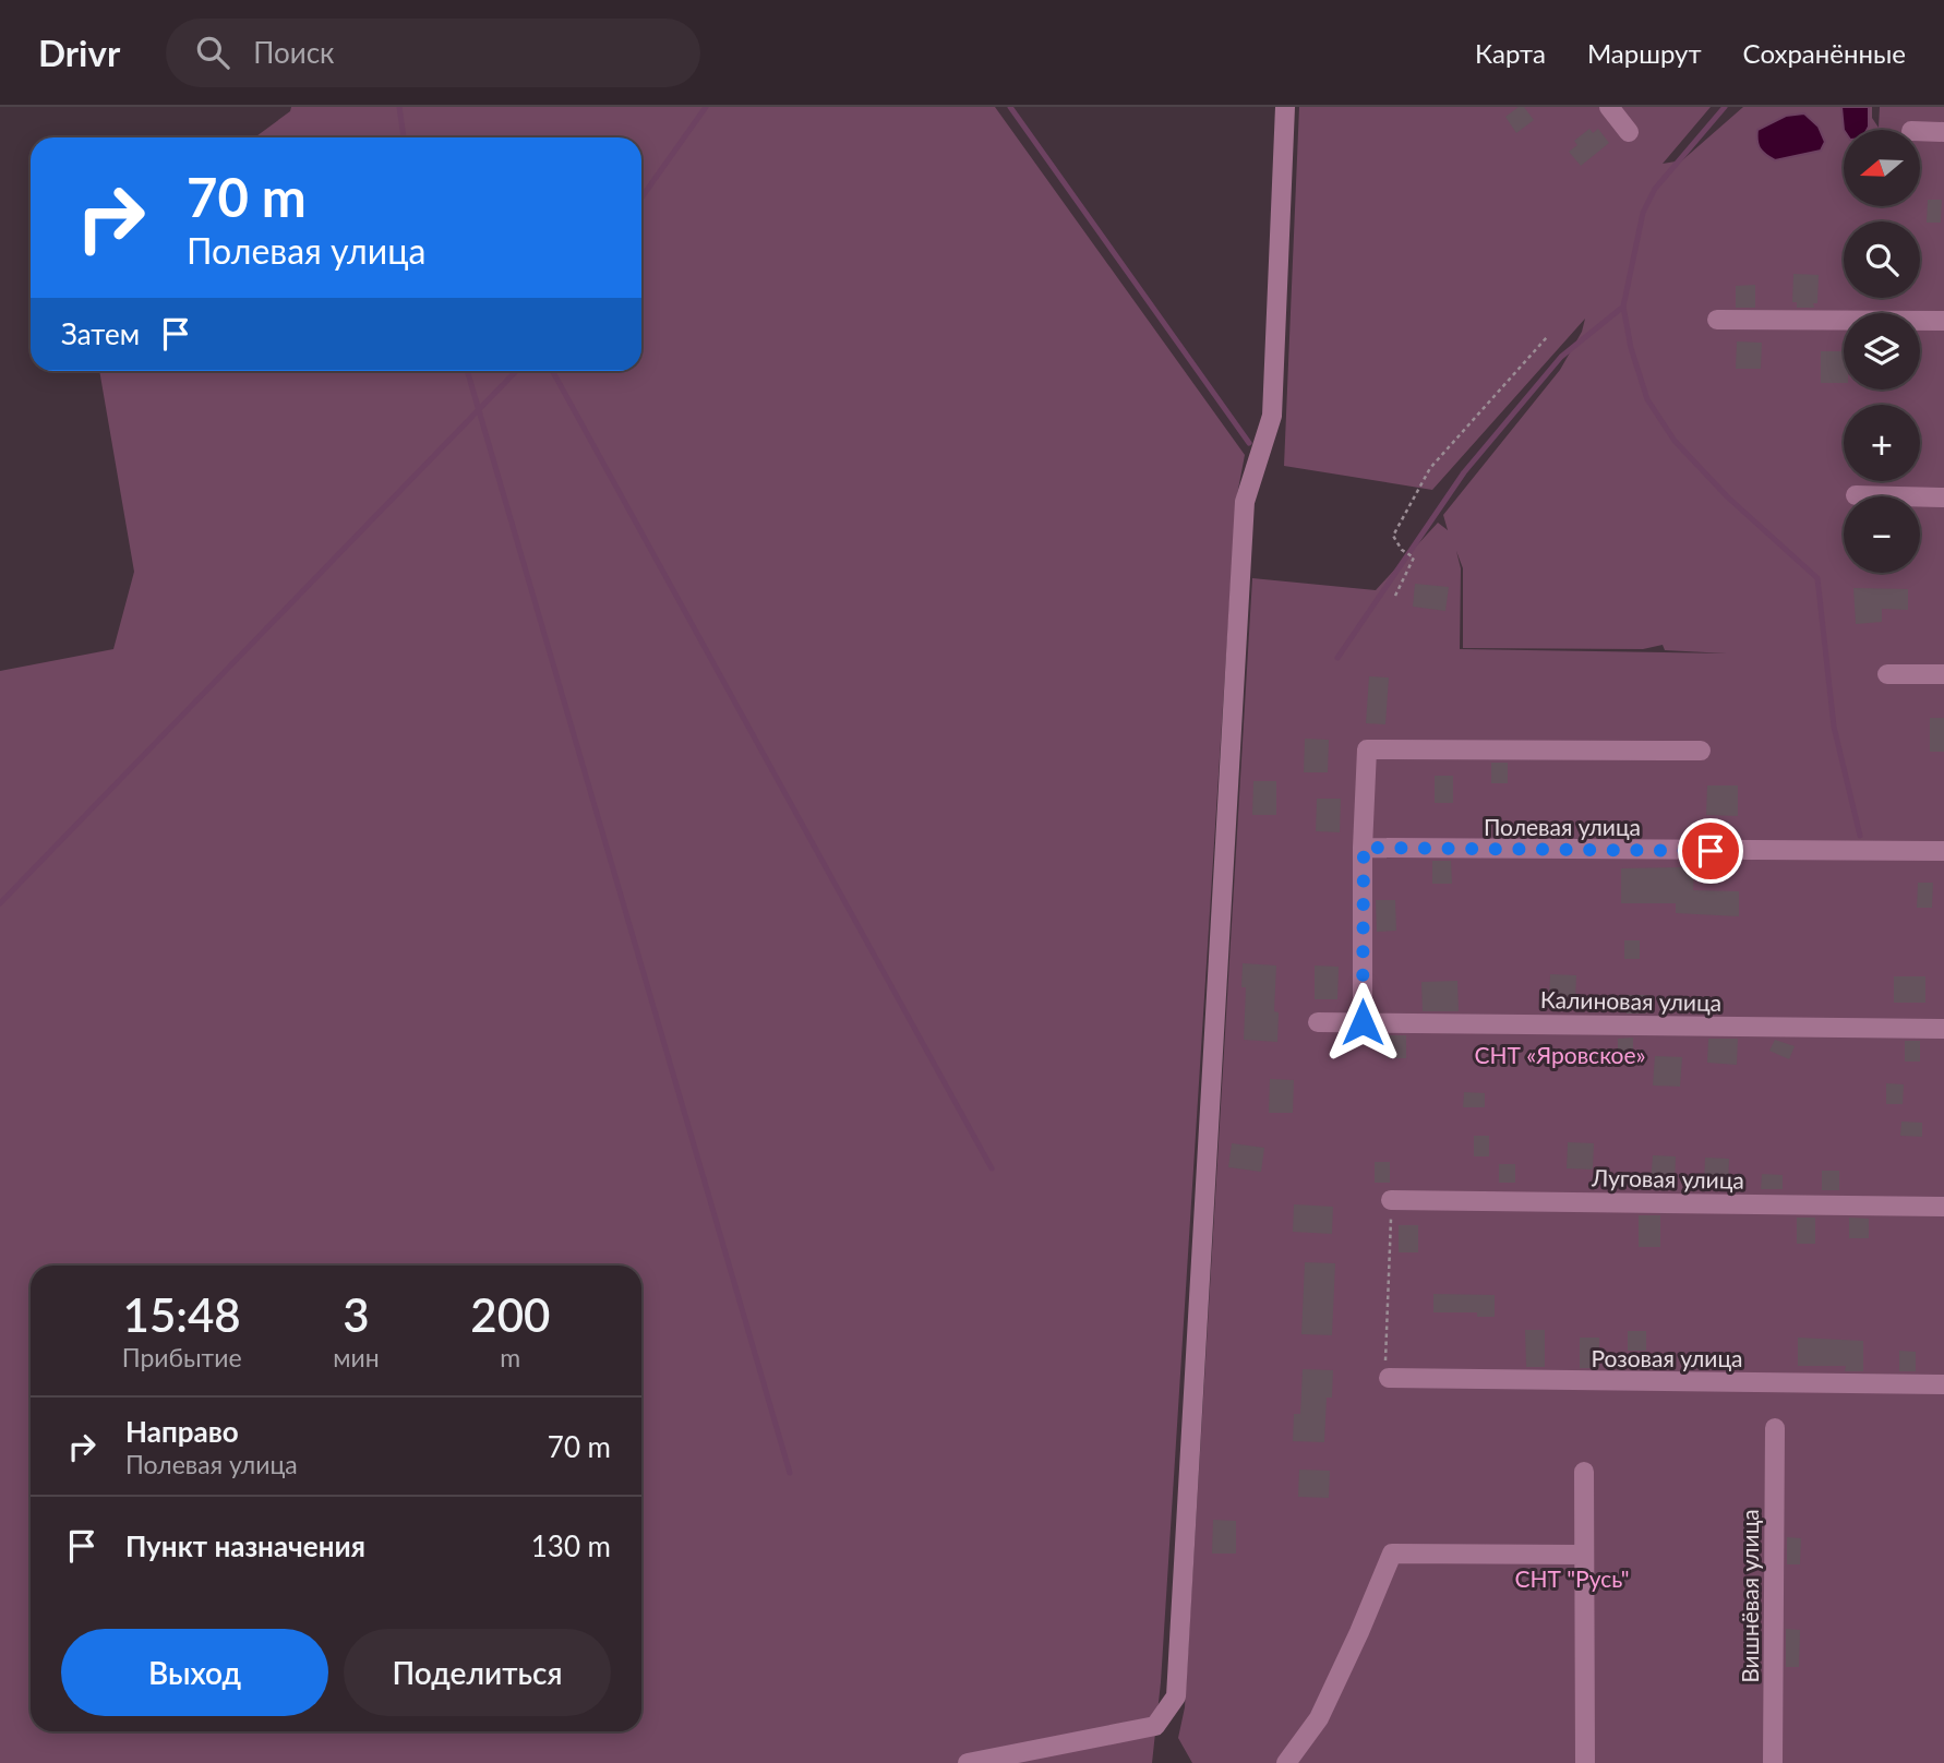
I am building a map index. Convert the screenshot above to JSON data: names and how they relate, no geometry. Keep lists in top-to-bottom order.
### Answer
{
  "streets": {
    "street": [
      "Полевая улица",
      "Калиновая улица",
      "Луговая улица",
      "Розовая улица",
      "Вишнёвая улица"
    ]
  },
  "parks": ["СНТ «Яровское»", "СНТ \"Русь\""],
  "north": "left",
  "page": {
    "header": "Drivr",
    "search": "Поиск",
    "nav": ["Карта", "Маршрут", "Сохранённые"],
    "map_buttons": ["+", "−"],
    "turn": ["70 m", "Полевая улица"],
    "then": "Затем",
    "eta": [
      "15:48",
      "Прибытие",
      "3",
      "мин",
      "200",
      "m"
    ],
    "list": [
      {
        "name": "Направо",
        "note": "Полевая улица",
        "value": "70 m"
      },
      {
        "name": "Пункт назначения",
        "value": "130 m"
      }
    ],
    "buttons": ["Выход", "Поделиться"]
  }
}
